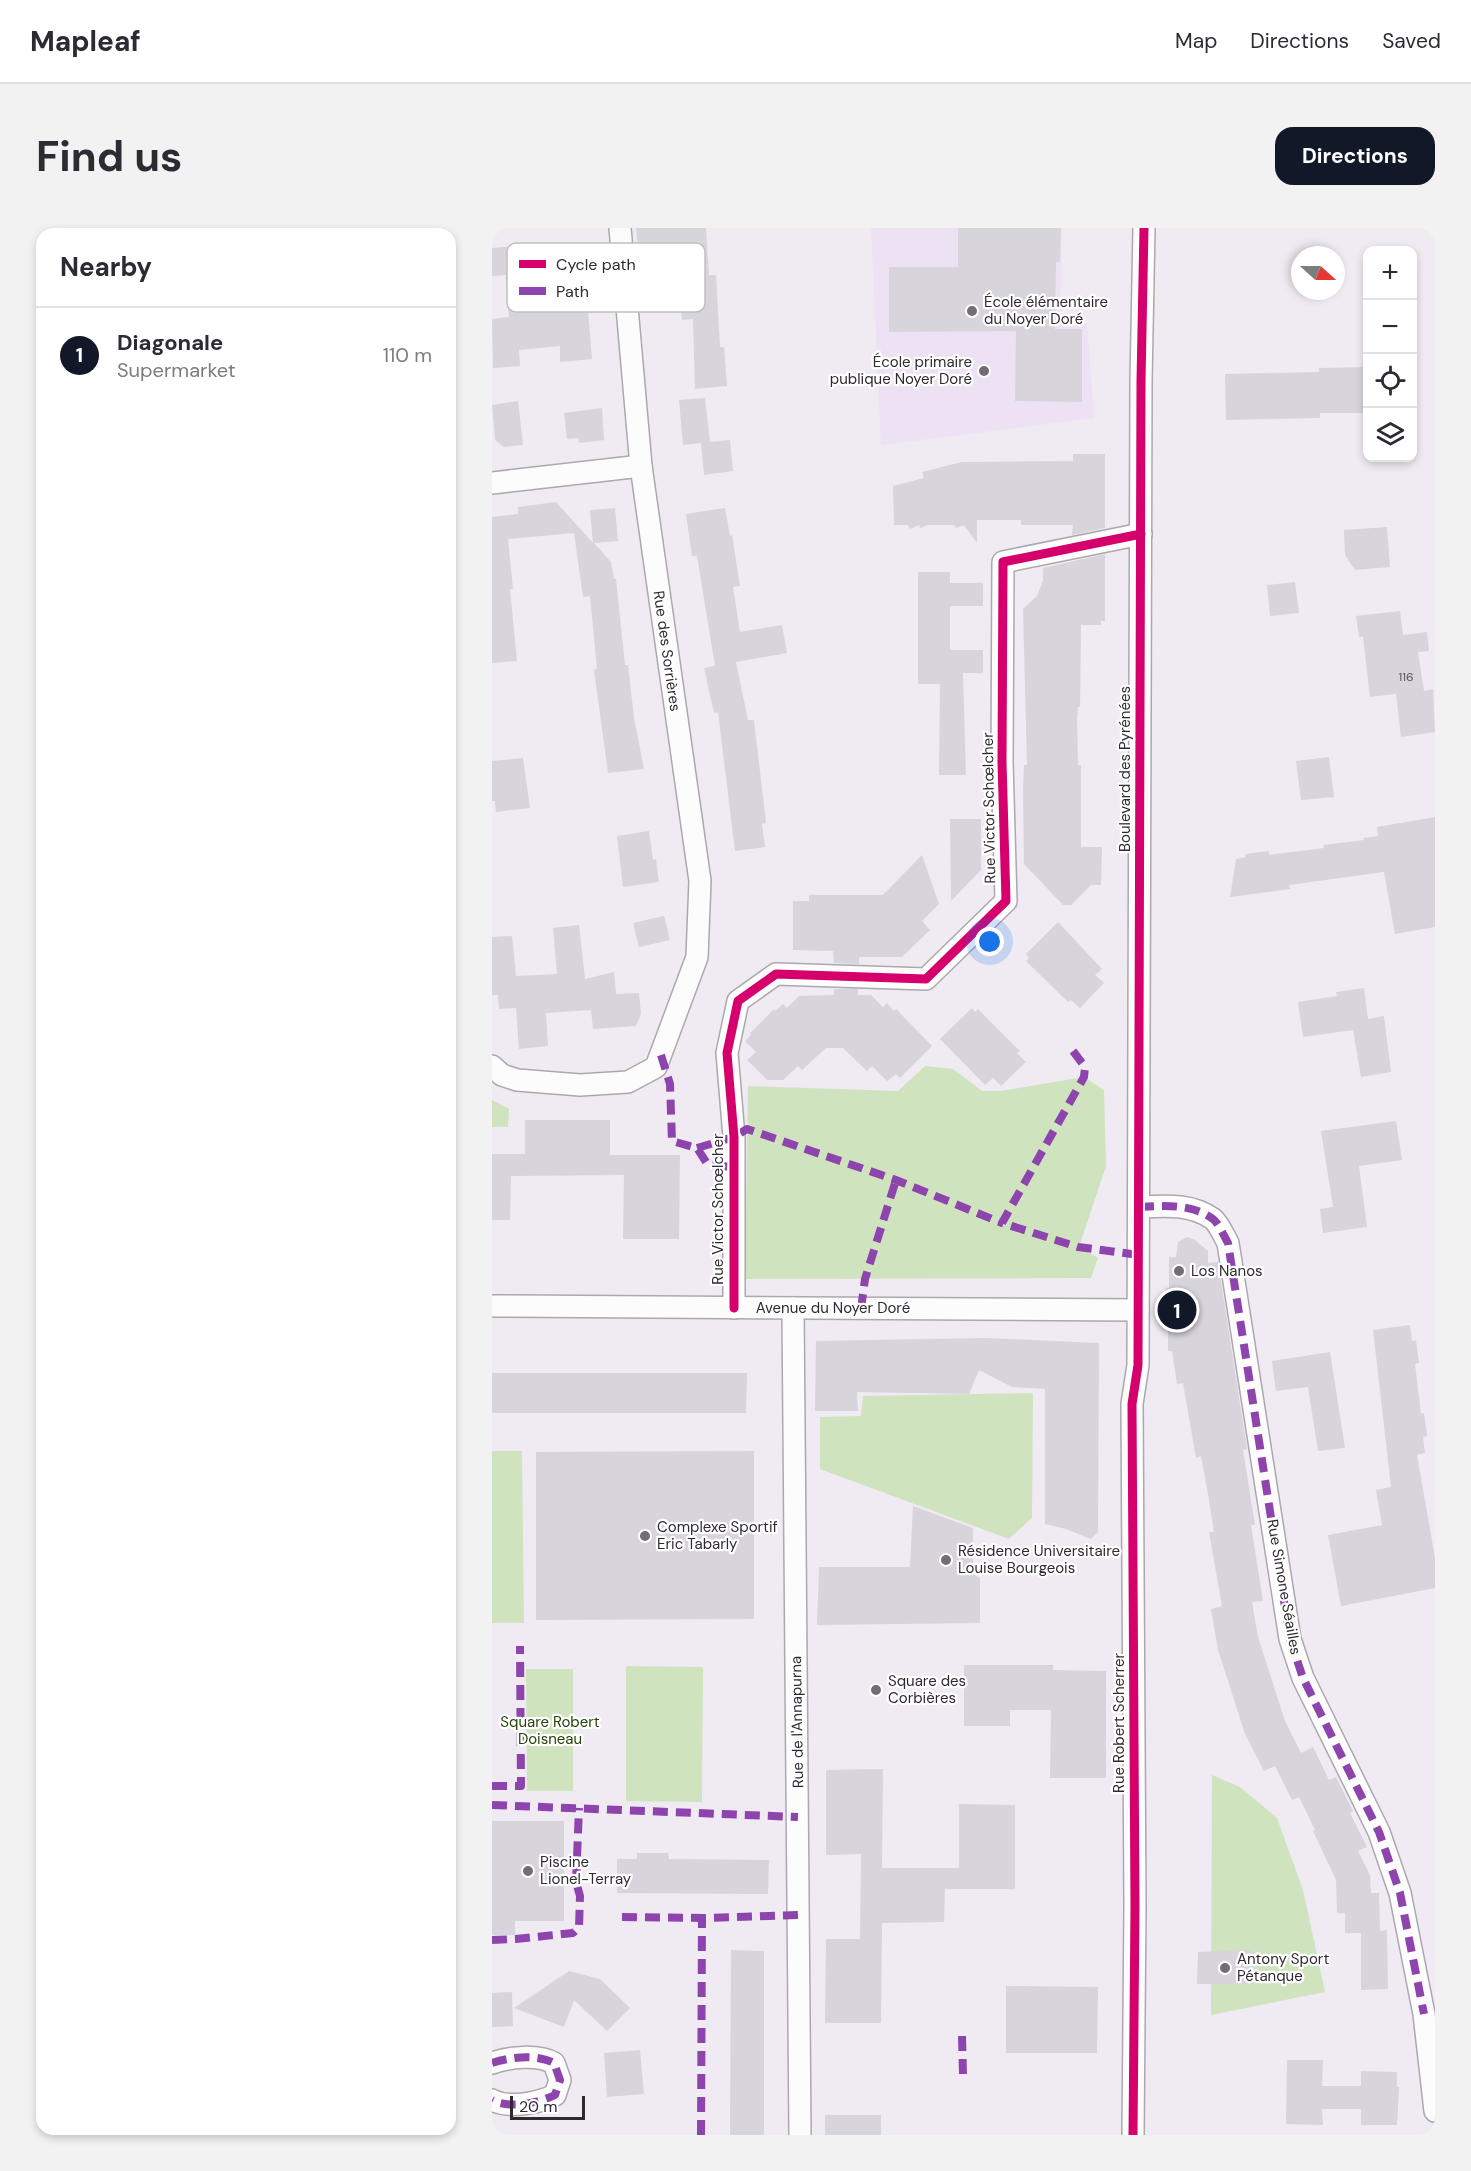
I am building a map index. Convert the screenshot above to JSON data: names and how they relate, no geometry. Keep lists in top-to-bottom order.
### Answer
{
  "streets": {
    "street": [
      "Rue des Sorrières",
      "Boulevard des Pyrénées",
      "Rue Victor Schœlcher",
      "Avenue du Noyer Doré",
      "Rue Simone Séailles",
      "Rue de l'Annapurna",
      "Rue Robert Scherrer"
    ]
  },
  "crossings": [
    ["Boulevard des Pyrénées", "Rue Victor Schœlcher"],
    ["Boulevard des Pyrénées", "Avenue du Noyer Doré"],
    ["Boulevard des Pyrénées", "Rue Simone Séailles"],
    ["Boulevard des Pyrénées", "Rue Robert Scherrer"],
    ["Rue Victor Schœlcher", "Avenue du Noyer Doré"],
    ["Avenue du Noyer Doré", "Rue de l'Annapurna"],
    ["Avenue du Noyer Doré", "Rue Robert Scherrer"]
  ],
  "parks": ["Square Robert Doisneau"],
  "places": [
    "École élémentaire du Noyer Doré",
    "École primaire publique Noyer Doré",
    "Los Nanos",
    "Complexe Sportif Eric Tabarly",
    "Résidence Universitaire Louise Bourgeois",
    "Square des Corbières",
    "Piscine Lionel-Terray",
    "Antony Sport Pétanque"
  ],
  "house_numbers": ["116"],
  "legend": ["Cycle path", "Path"],
  "scale_bar": "20 m",
  "north": "right",
  "page": {
    "header": "Mapleaf",
    "nav": ["Map", "Directions", "Saved"],
    "buttons": "Directions",
    "title": "Find us",
    "heading": "Nearby",
    "map_buttons": ["+", "−"],
    "list": [
      {
        "mark": "1",
        "name": "Diagonale",
        "note": "Supermarket",
        "value": "110 m"
      }
    ],
    "pins": "1",
    "scale": "20 m"
  }
}
